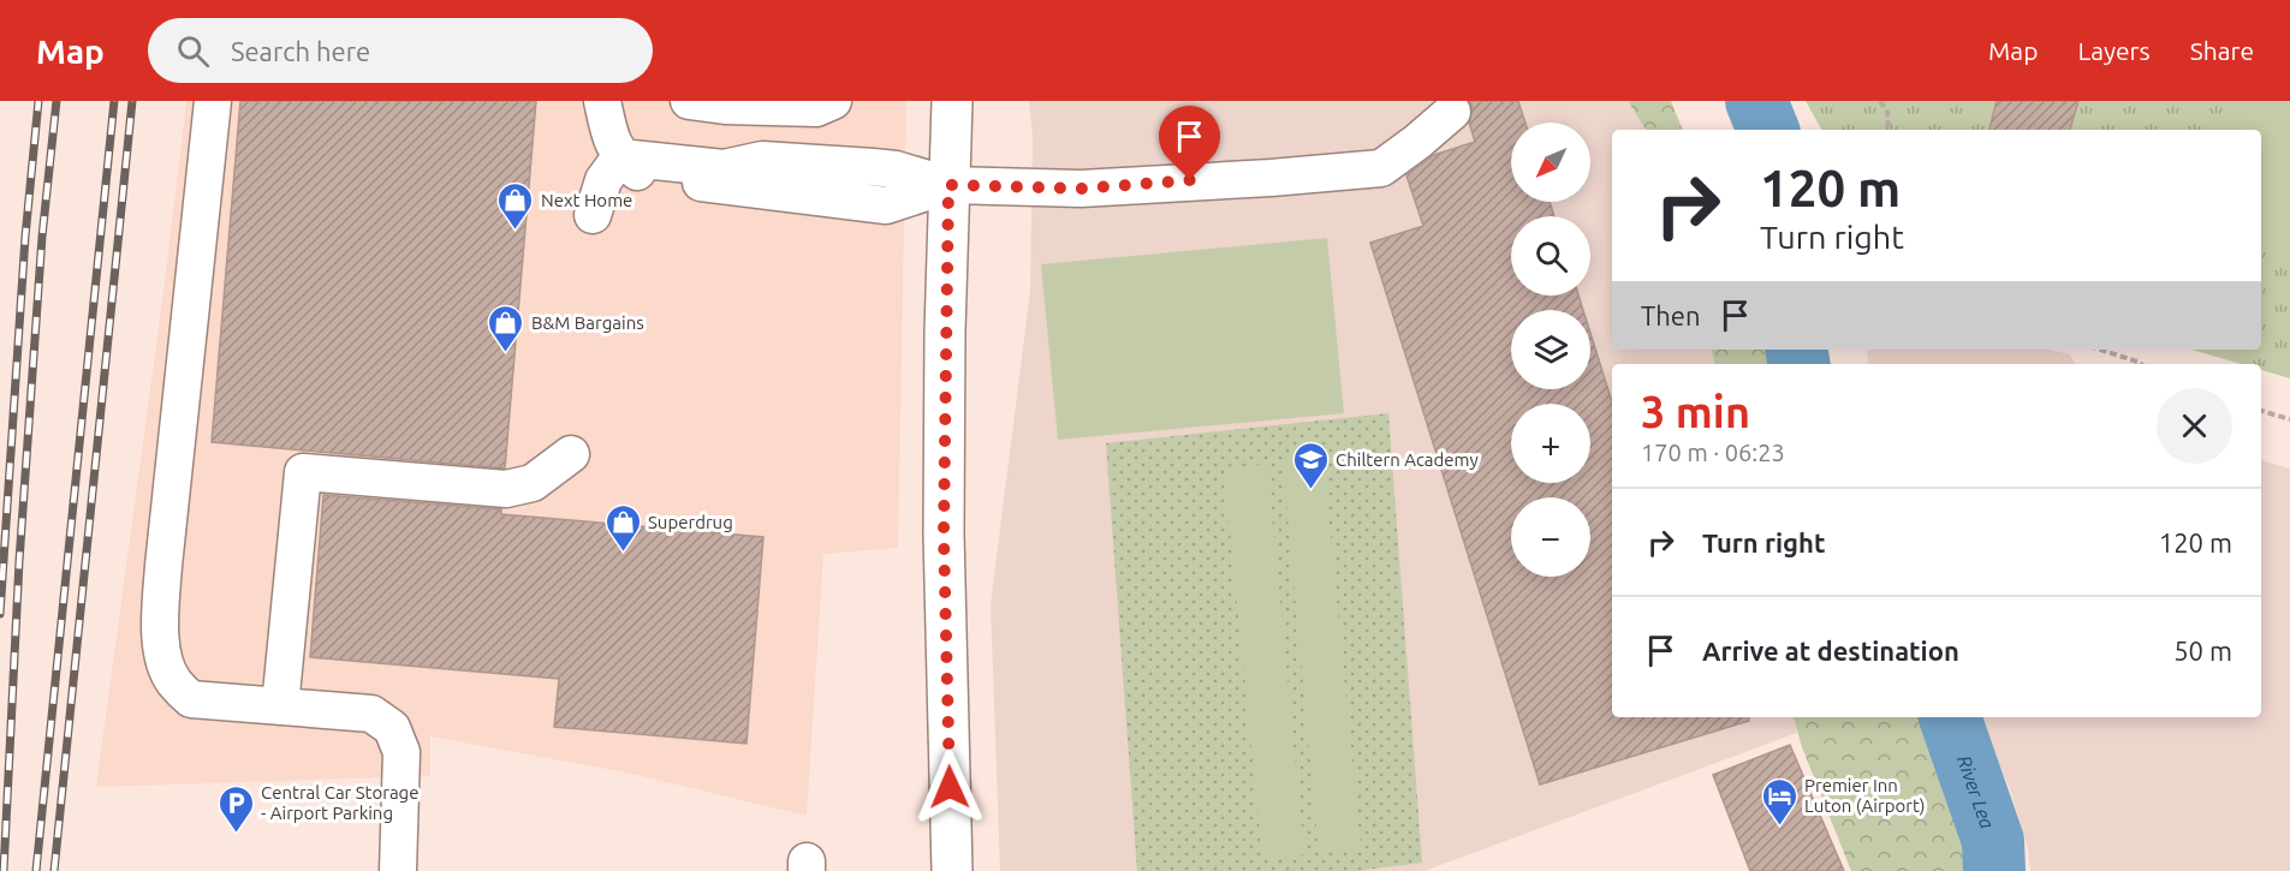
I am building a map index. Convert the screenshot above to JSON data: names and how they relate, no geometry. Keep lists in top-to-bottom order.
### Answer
{
  "water": ["River Lea"],
  "places": {
    "shop": ["Next Home", "B&M Bargains", "Superdrug"],
    "school or university": ["Chiltern Academy"],
    "hotel": ["Premier Inn Luton (Airport)"],
    "parking": ["Central Car Storage - Airport Parking"]
  },
  "north": "bottom left",
  "page": {
    "header": "Map",
    "search": "Search here",
    "nav": ["Map", "Layers", "Share"],
    "map_buttons": ["+", "−"],
    "turn": ["120 m", "Turn right"],
    "then": "Then",
    "heading": ["3 min", "170 m · 06:23"],
    "list": [
      {
        "name": "Turn right",
        "value": "120 m"
      },
      {
        "name": "Arrive at destination",
        "value": "50 m"
      }
    ]
  }
}
